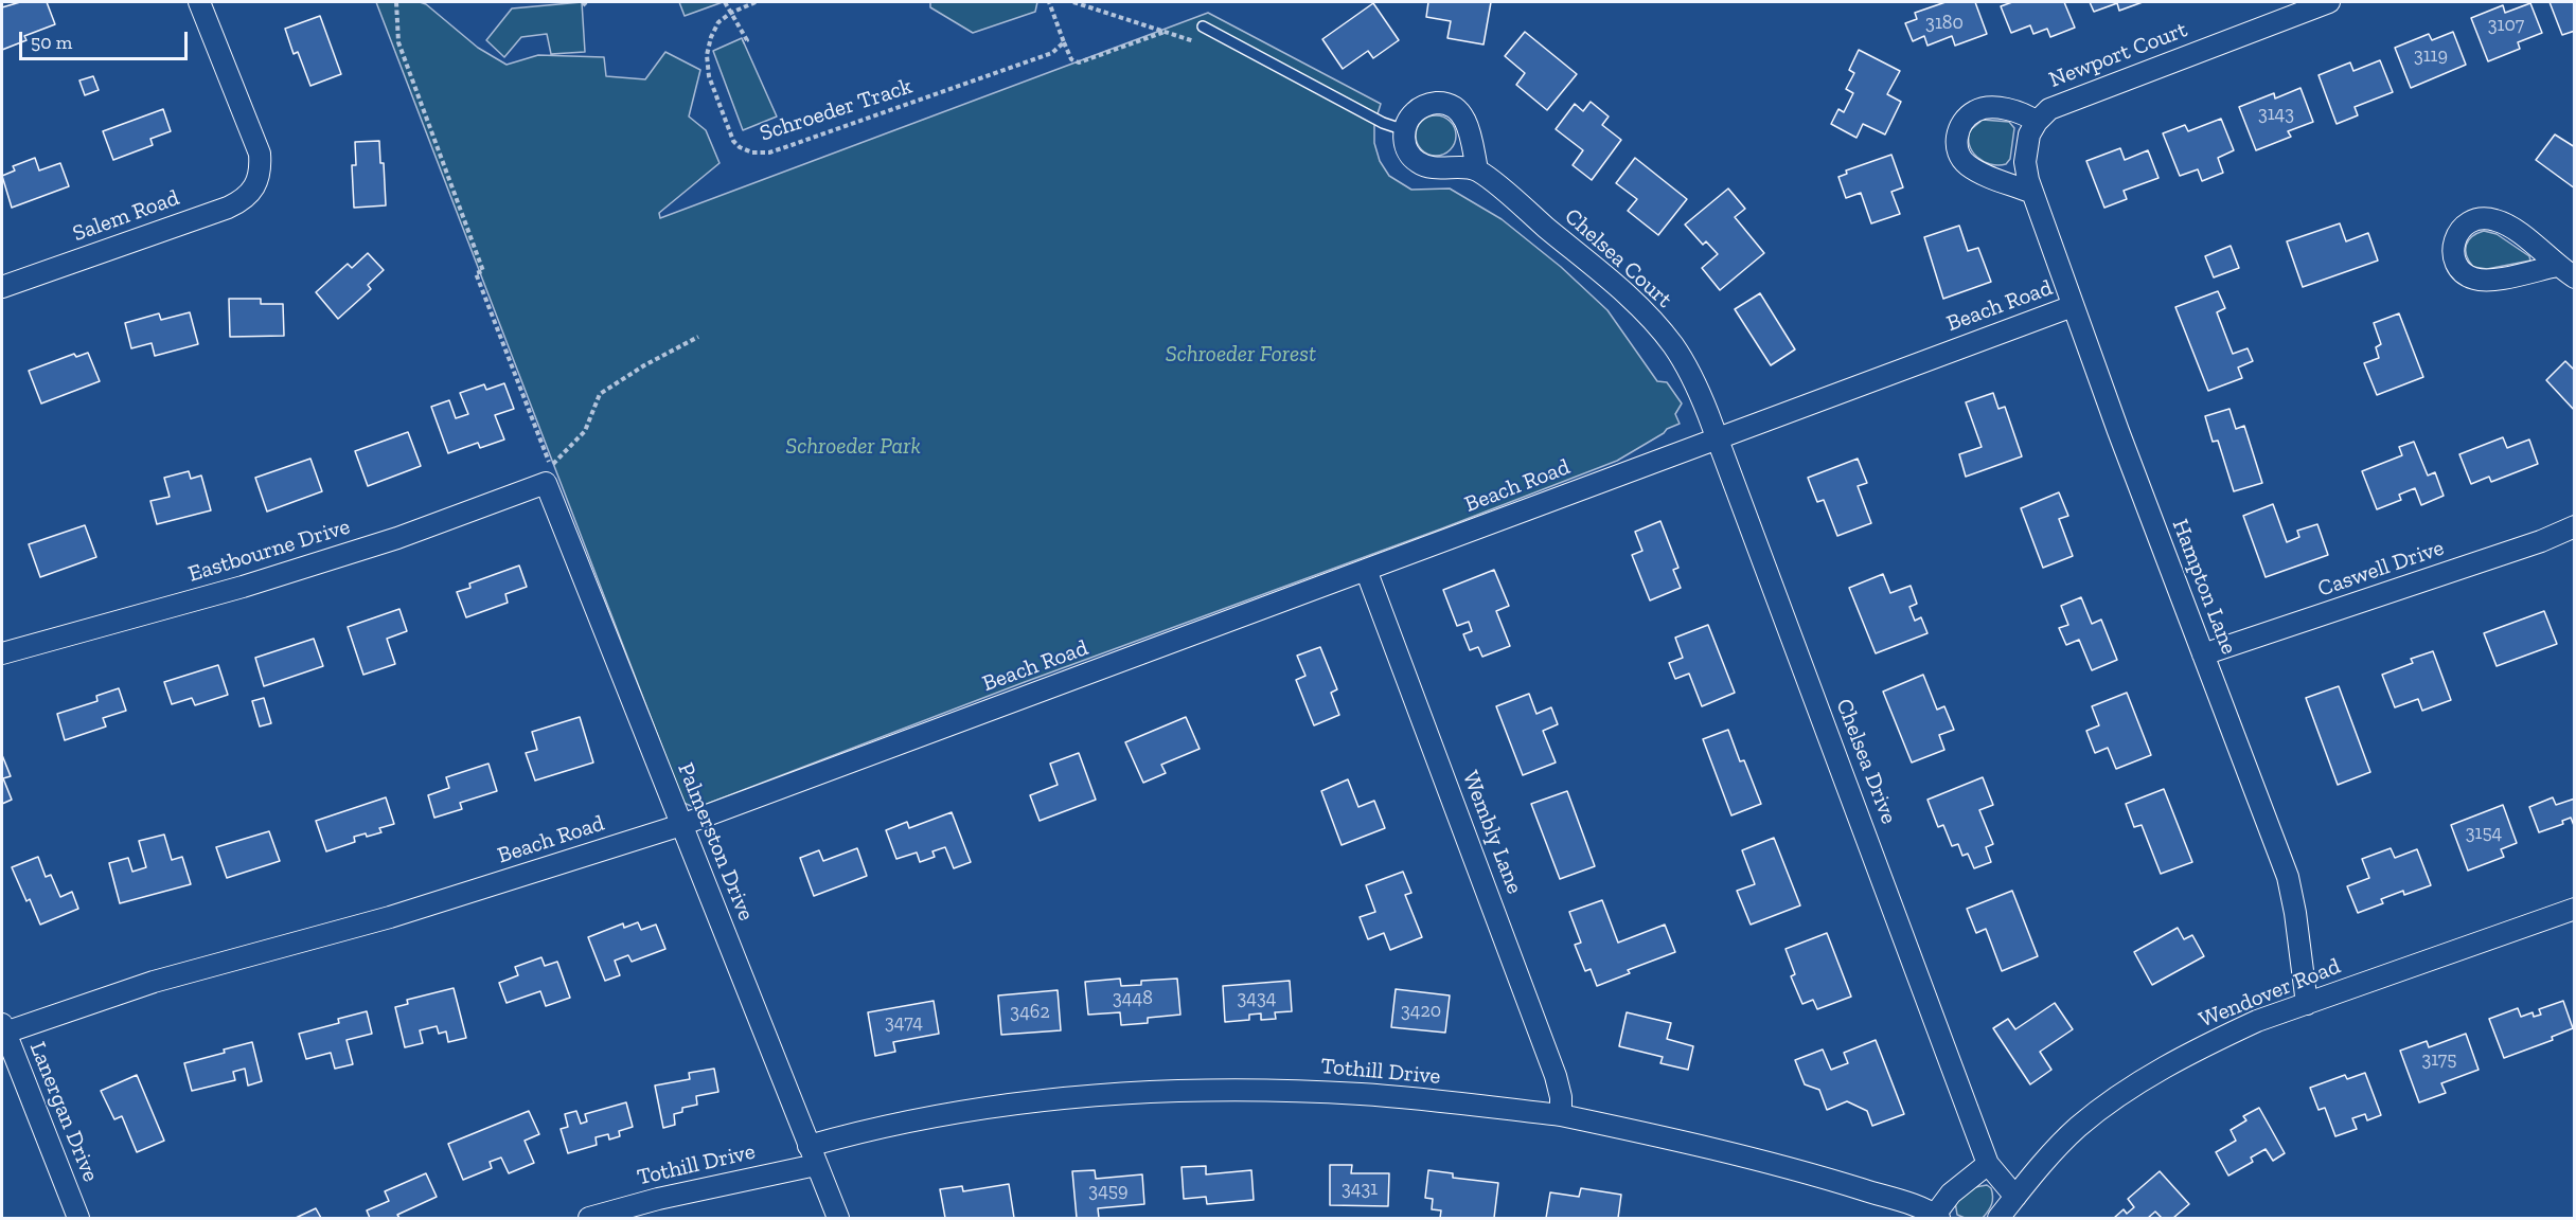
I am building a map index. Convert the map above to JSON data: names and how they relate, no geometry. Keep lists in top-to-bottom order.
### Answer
{
  "streets": {
    "street": [
      "Newport Court",
      "Salem Road",
      "Chelsea Court",
      "Beach Road",
      "Eastbourne Drive",
      "Caswell Drive",
      "Hampton Lane",
      "Chelsea Drive",
      "Wembly Lane",
      "Palmerston Drive",
      "Wendover Road",
      "Tothill Drive",
      "Lanergan Drive"
    ],
    "path": ["Schroeder Track"]
  },
  "crossings": [
    ["Newport Court", "Hampton Lane"],
    ["Chelsea Court", "Beach Road"],
    ["Chelsea Court", "Chelsea Drive"],
    ["Beach Road", "Hampton Lane"],
    ["Beach Road", "Chelsea Drive"],
    ["Beach Road", "Wembly Lane"],
    ["Beach Road", "Palmerston Drive"],
    ["Beach Road", "Lanergan Drive"],
    ["Eastbourne Drive", "Palmerston Drive"],
    ["Caswell Drive", "Hampton Lane"],
    ["Hampton Lane", "Wendover Road"],
    ["Chelsea Drive", "Wendover Road"],
    ["Wembly Lane", "Tothill Drive"],
    ["Palmerston Drive", "Tothill Drive"]
  ],
  "parks": ["Schroeder Forest", "Schroeder Park"],
  "house_numbers": [
    "3180",
    "3107",
    "3119",
    "3143",
    "3154",
    "3448",
    "3434",
    "3420",
    "3462",
    "3474",
    "3175",
    "3431",
    "3459"
  ],
  "scale_bar": "50 m"
}
